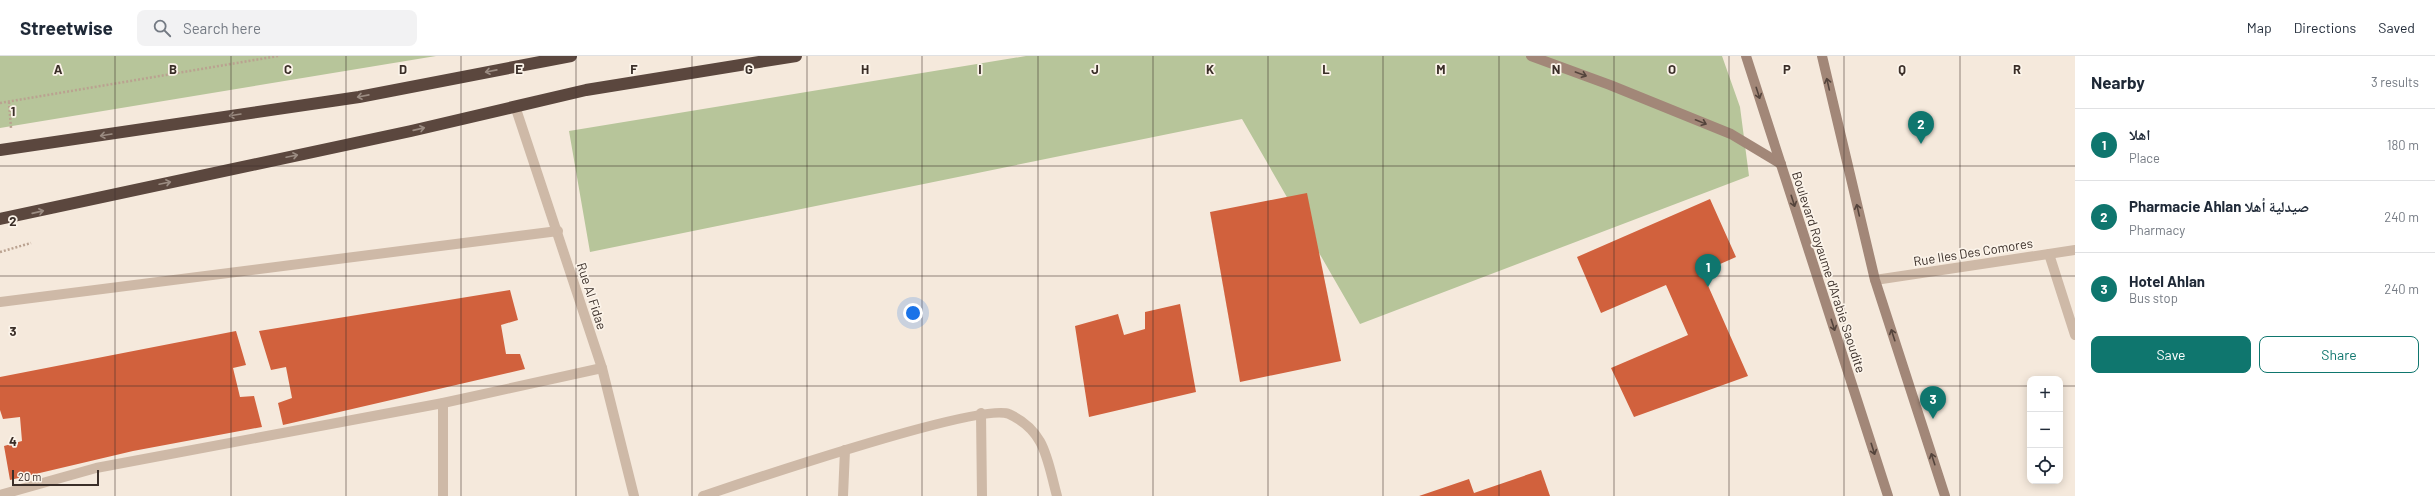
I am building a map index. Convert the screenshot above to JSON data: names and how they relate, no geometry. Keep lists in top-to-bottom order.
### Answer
{
  "streets": {
    "main road": ["Boulevard Royaume d'Arabie Saoudite"],
    "street": ["Rue Iles Des Comores", "Rue Al Fidae"]
  },
  "scale_bar": "20 m",
  "page": {
    "header": "Streetwise",
    "search": "Search here",
    "nav": ["Map", "Directions", "Saved"],
    "heading": ["Nearby", "3 results"],
    "list": [
      {
        "mark": "1",
        "name": "اهلا",
        "note": "Place",
        "value": "180 m"
      },
      {
        "mark": "2",
        "name": "Pharmacie Ahlan صيدلية أهلا",
        "note": "Pharmacy",
        "value": "240 m"
      },
      {
        "mark": "3",
        "name": "Hotel Ahlan",
        "note": "Bus stop",
        "value": "240 m"
      }
    ],
    "pins": ["2", "1", "3"],
    "buttons": ["Save", "Share"],
    "map_buttons": ["+", "−"],
    "scale": "20 m"
  },
  "grid": {
    "columns": [
      "A",
      "B",
      "C",
      "D",
      "E",
      "F",
      "G",
      "H",
      "I",
      "J",
      "K",
      "L",
      "M",
      "N",
      "O",
      "P",
      "Q",
      "R"
    ],
    "rows": [
      "1",
      "2",
      "3",
      "4"
    ]
  }
}
